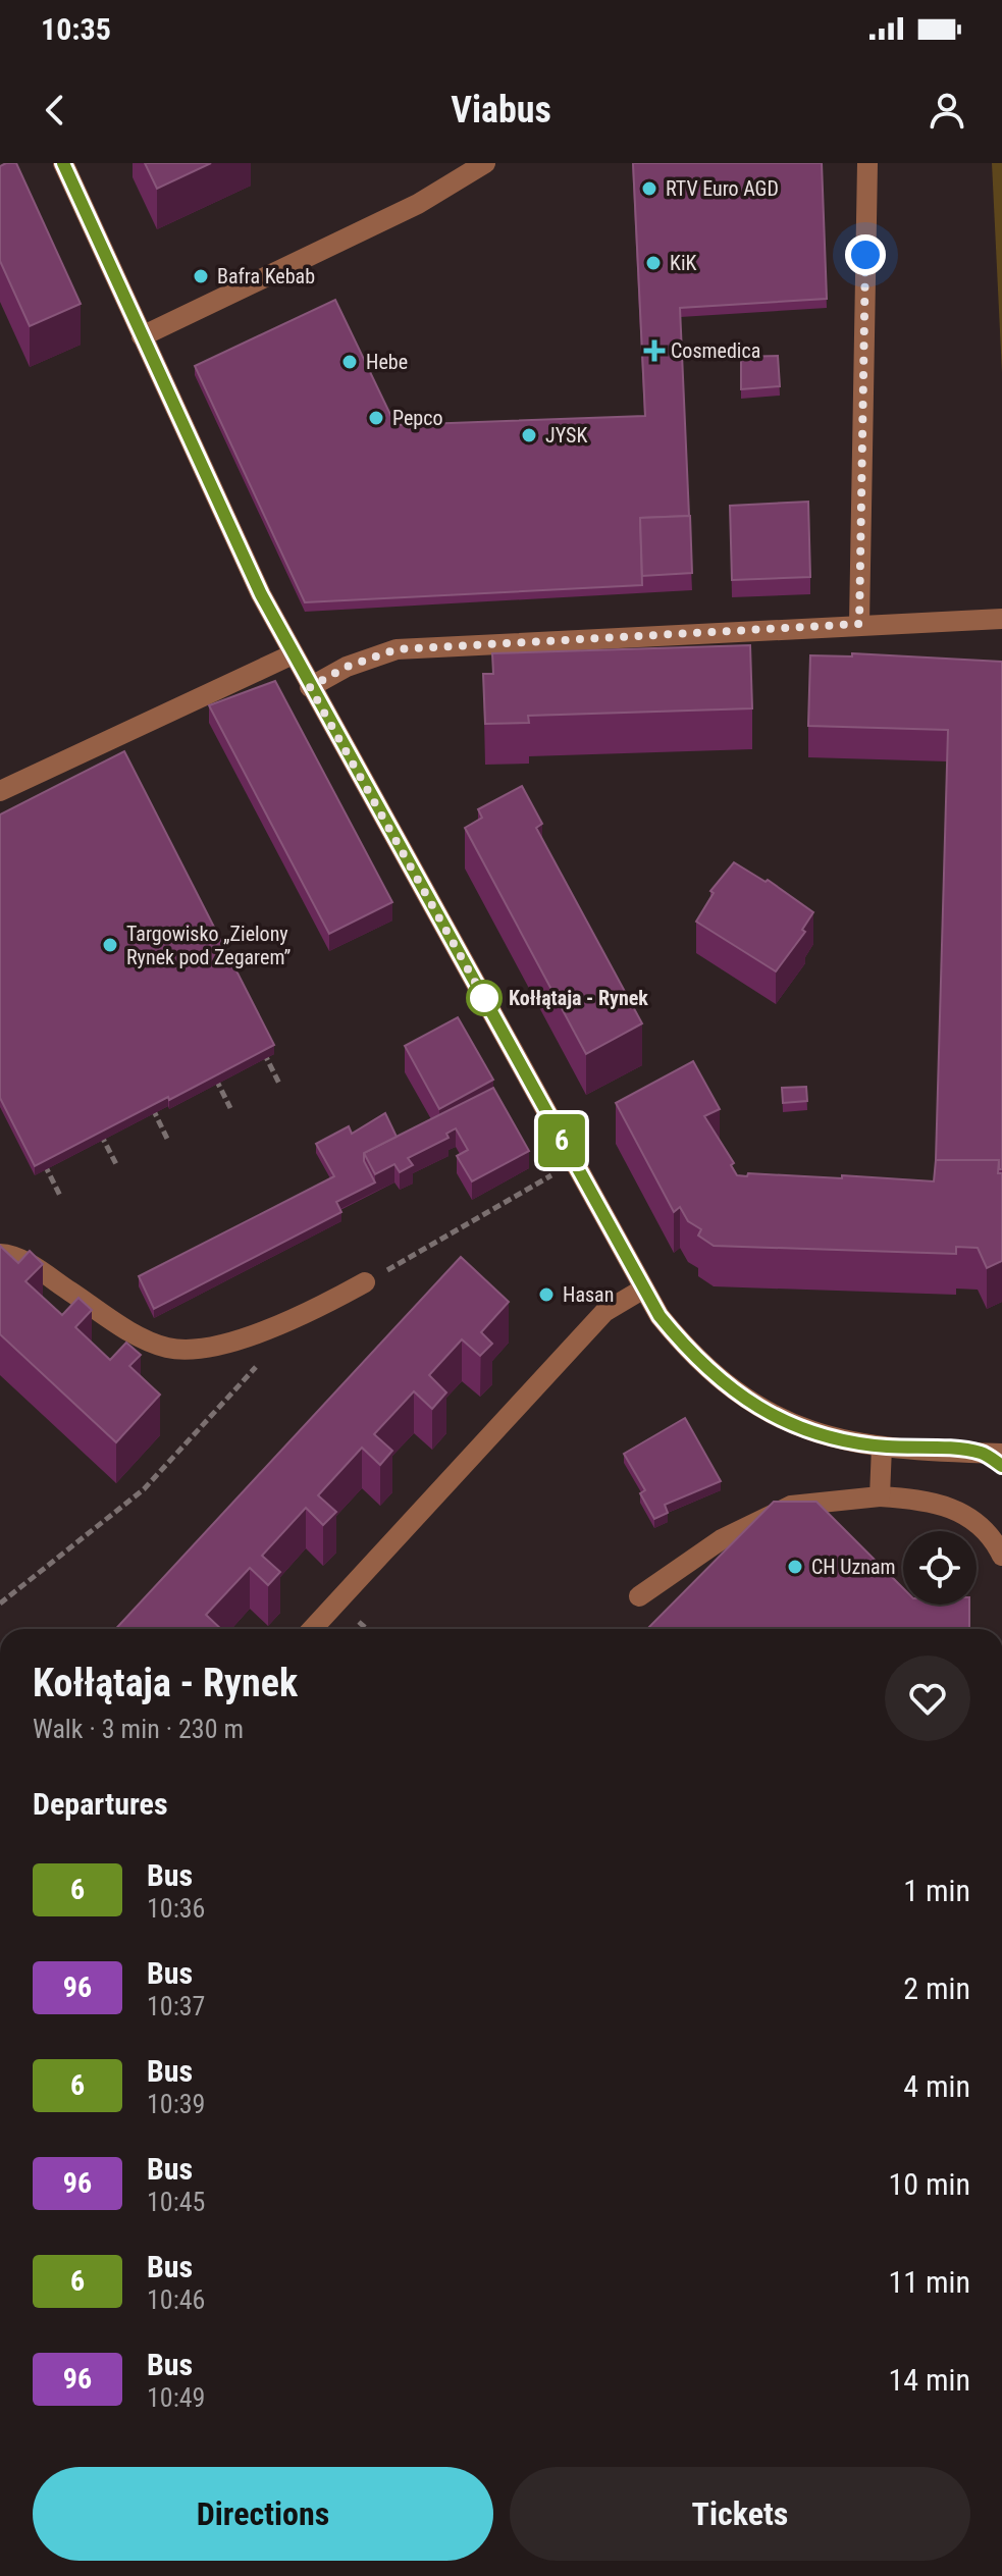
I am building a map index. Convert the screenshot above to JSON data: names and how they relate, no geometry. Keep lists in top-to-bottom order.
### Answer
{
  "places": {
    "other": [
      "RTV Euro AGD",
      "KiK",
      "Bafra Kebab",
      "Hebe",
      "Pepco",
      "JYSK",
      "Targowisko „Zielony Rynek pod Zegarem”",
      "Kołłątaja - Rynek",
      "Hasan",
      "CH Uznam"
    ],
    "health": ["Cosmedica"]
  },
  "lines": ["bus line 6"],
  "page": {
    "status": "10:35",
    "header": "Viabus",
    "on_map": "6",
    "heading": [
      ["Kołłątaja - Rynek", "Walk · 3 min · 230 m"],
      "Departures"
    ],
    "list": [
      {
        "mark": "6",
        "name": "Bus",
        "note": "10:36",
        "value": "1 min"
      },
      {
        "mark": "96",
        "name": "Bus",
        "note": "10:37",
        "value": "2 min"
      },
      {
        "mark": "6",
        "name": "Bus",
        "note": "10:39",
        "value": "4 min"
      },
      {
        "mark": "96",
        "name": "Bus",
        "note": "10:45",
        "value": "10 min"
      },
      {
        "mark": "6",
        "name": "Bus",
        "note": "10:46",
        "value": "11 min"
      },
      {
        "mark": "96",
        "name": "Bus",
        "note": "10:49",
        "value": "14 min"
      }
    ],
    "buttons": ["Directions", "Tickets"]
  }
}
